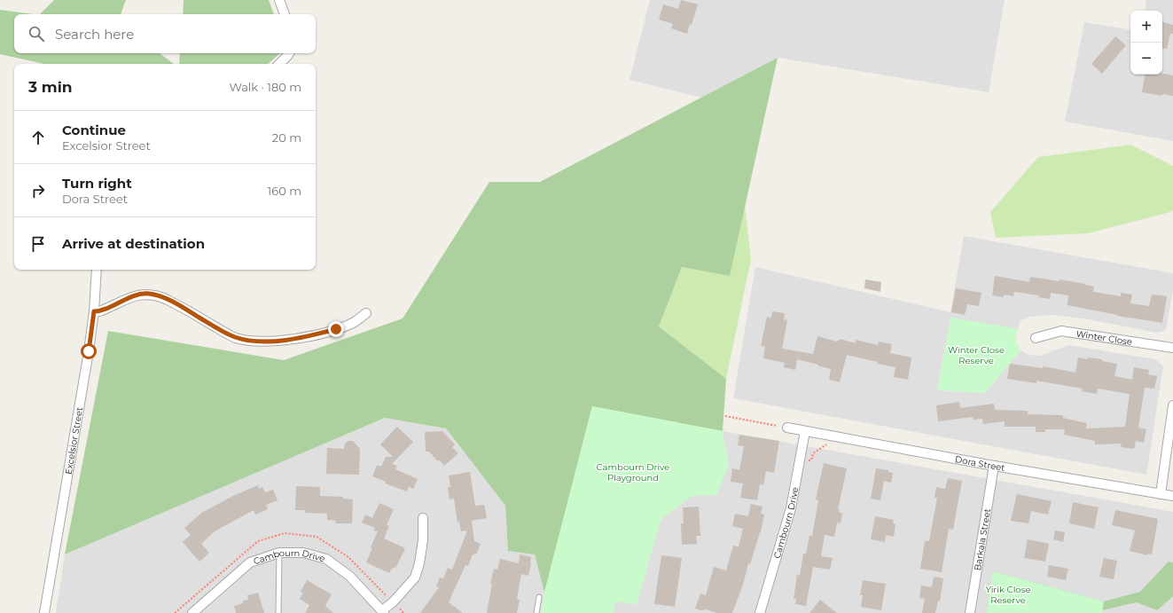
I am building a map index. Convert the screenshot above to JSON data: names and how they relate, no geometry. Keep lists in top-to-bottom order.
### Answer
{
  "streets": {
    "street": [
      "Winter Close",
      "Excelsior Street",
      "Dora Street",
      "Cambourn Drive",
      "Barkala Street"
    ]
  },
  "crossings": [
    ["Dora Street", "Cambourn Drive"],
    ["Dora Street", "Barkala Street"]
  ],
  "parks": ["Winter Close Reserve", "Cambourn Drive Playground", "Yirik Close Reserve"],
  "page": {
    "map_buttons": ["+", "−"],
    "search": "Search here",
    "heading": ["3 min", "Walk · 180 m"],
    "list": [
      ["Continue", "Excelsior Street", "20 m"],
      ["Turn right", "Dora Street", "160 m"],
      "Arrive at destination"
    ]
  }
}
